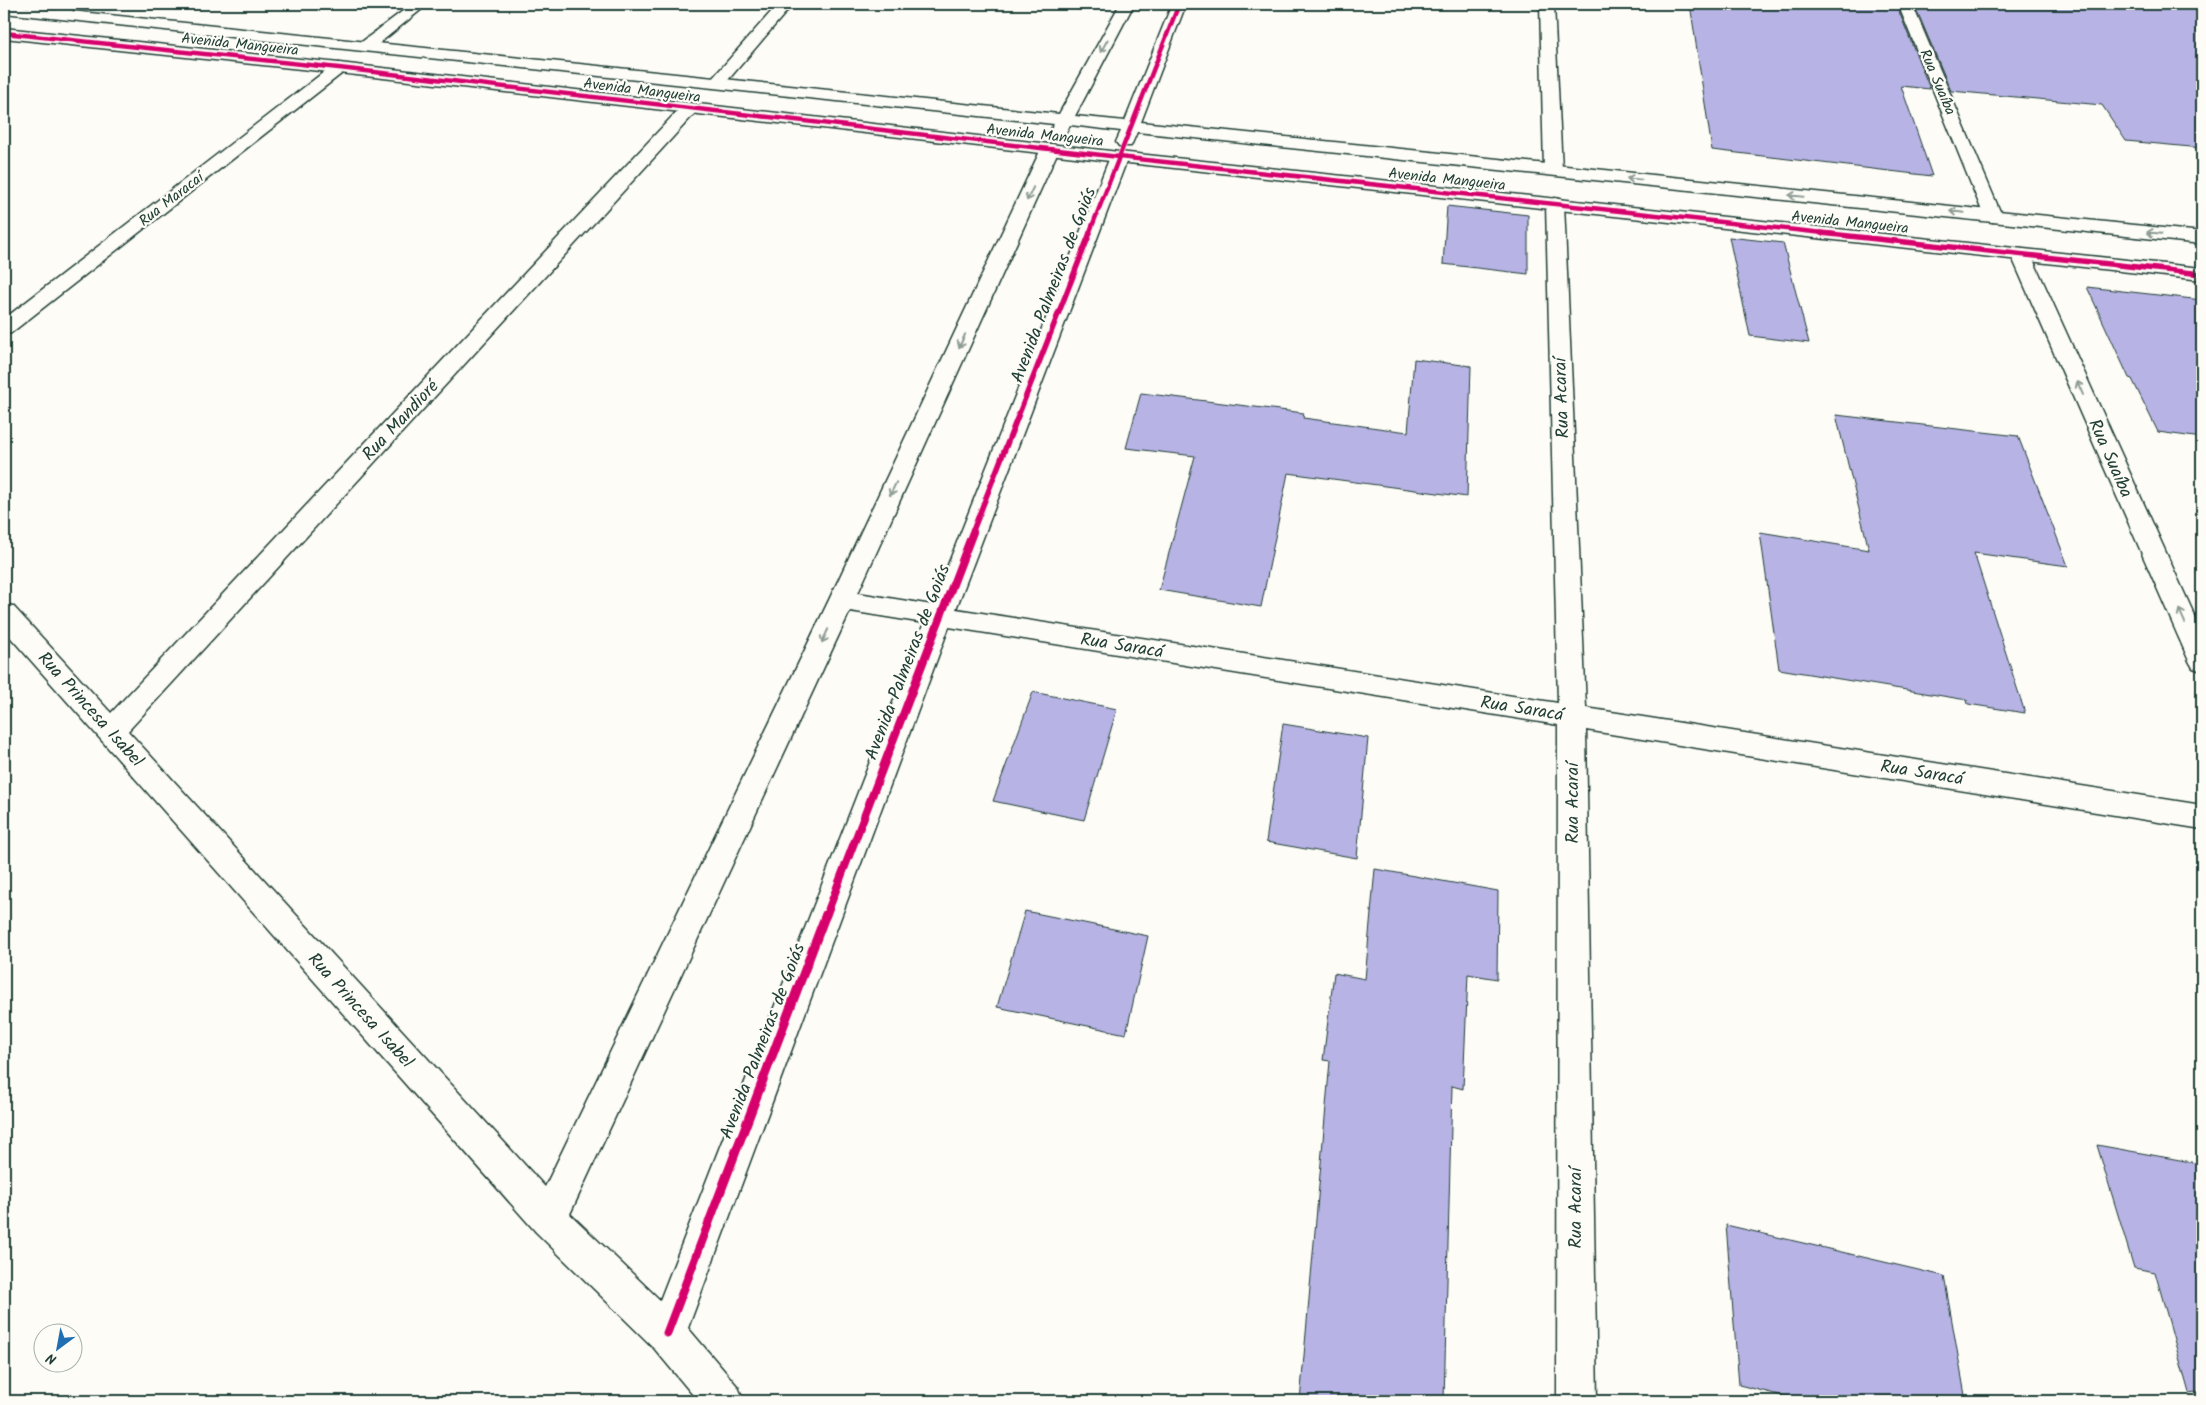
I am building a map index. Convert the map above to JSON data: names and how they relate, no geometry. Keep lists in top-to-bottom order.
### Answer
{
  "streets": {
    "street": [
      "Avenida Mangueira",
      "Rua Suaíba",
      "Rua Maracaí",
      "Avenida Palmeiras de Goiás",
      "Rua Acaraí",
      "Rua Mandioré",
      "Rua Saracá",
      "Rua Princesa Isabel"
    ]
  },
  "crossings": [
    ["Avenida Mangueira", "Rua Suaíba"],
    ["Avenida Mangueira", "Rua Maracaí"],
    ["Avenida Mangueira", "Avenida Palmeiras de Goiás"],
    ["Avenida Mangueira", "Rua Acaraí"],
    ["Avenida Mangueira", "Rua Mandioré"],
    ["Avenida Palmeiras de Goiás", "Rua Saracá"],
    ["Avenida Palmeiras de Goiás", "Rua Princesa Isabel"],
    ["Rua Acaraí", "Rua Saracá"],
    ["Rua Mandioré", "Rua Princesa Isabel"]
  ],
  "one_way": ["Rua Suaíba"],
  "north": "bottom left"
}
